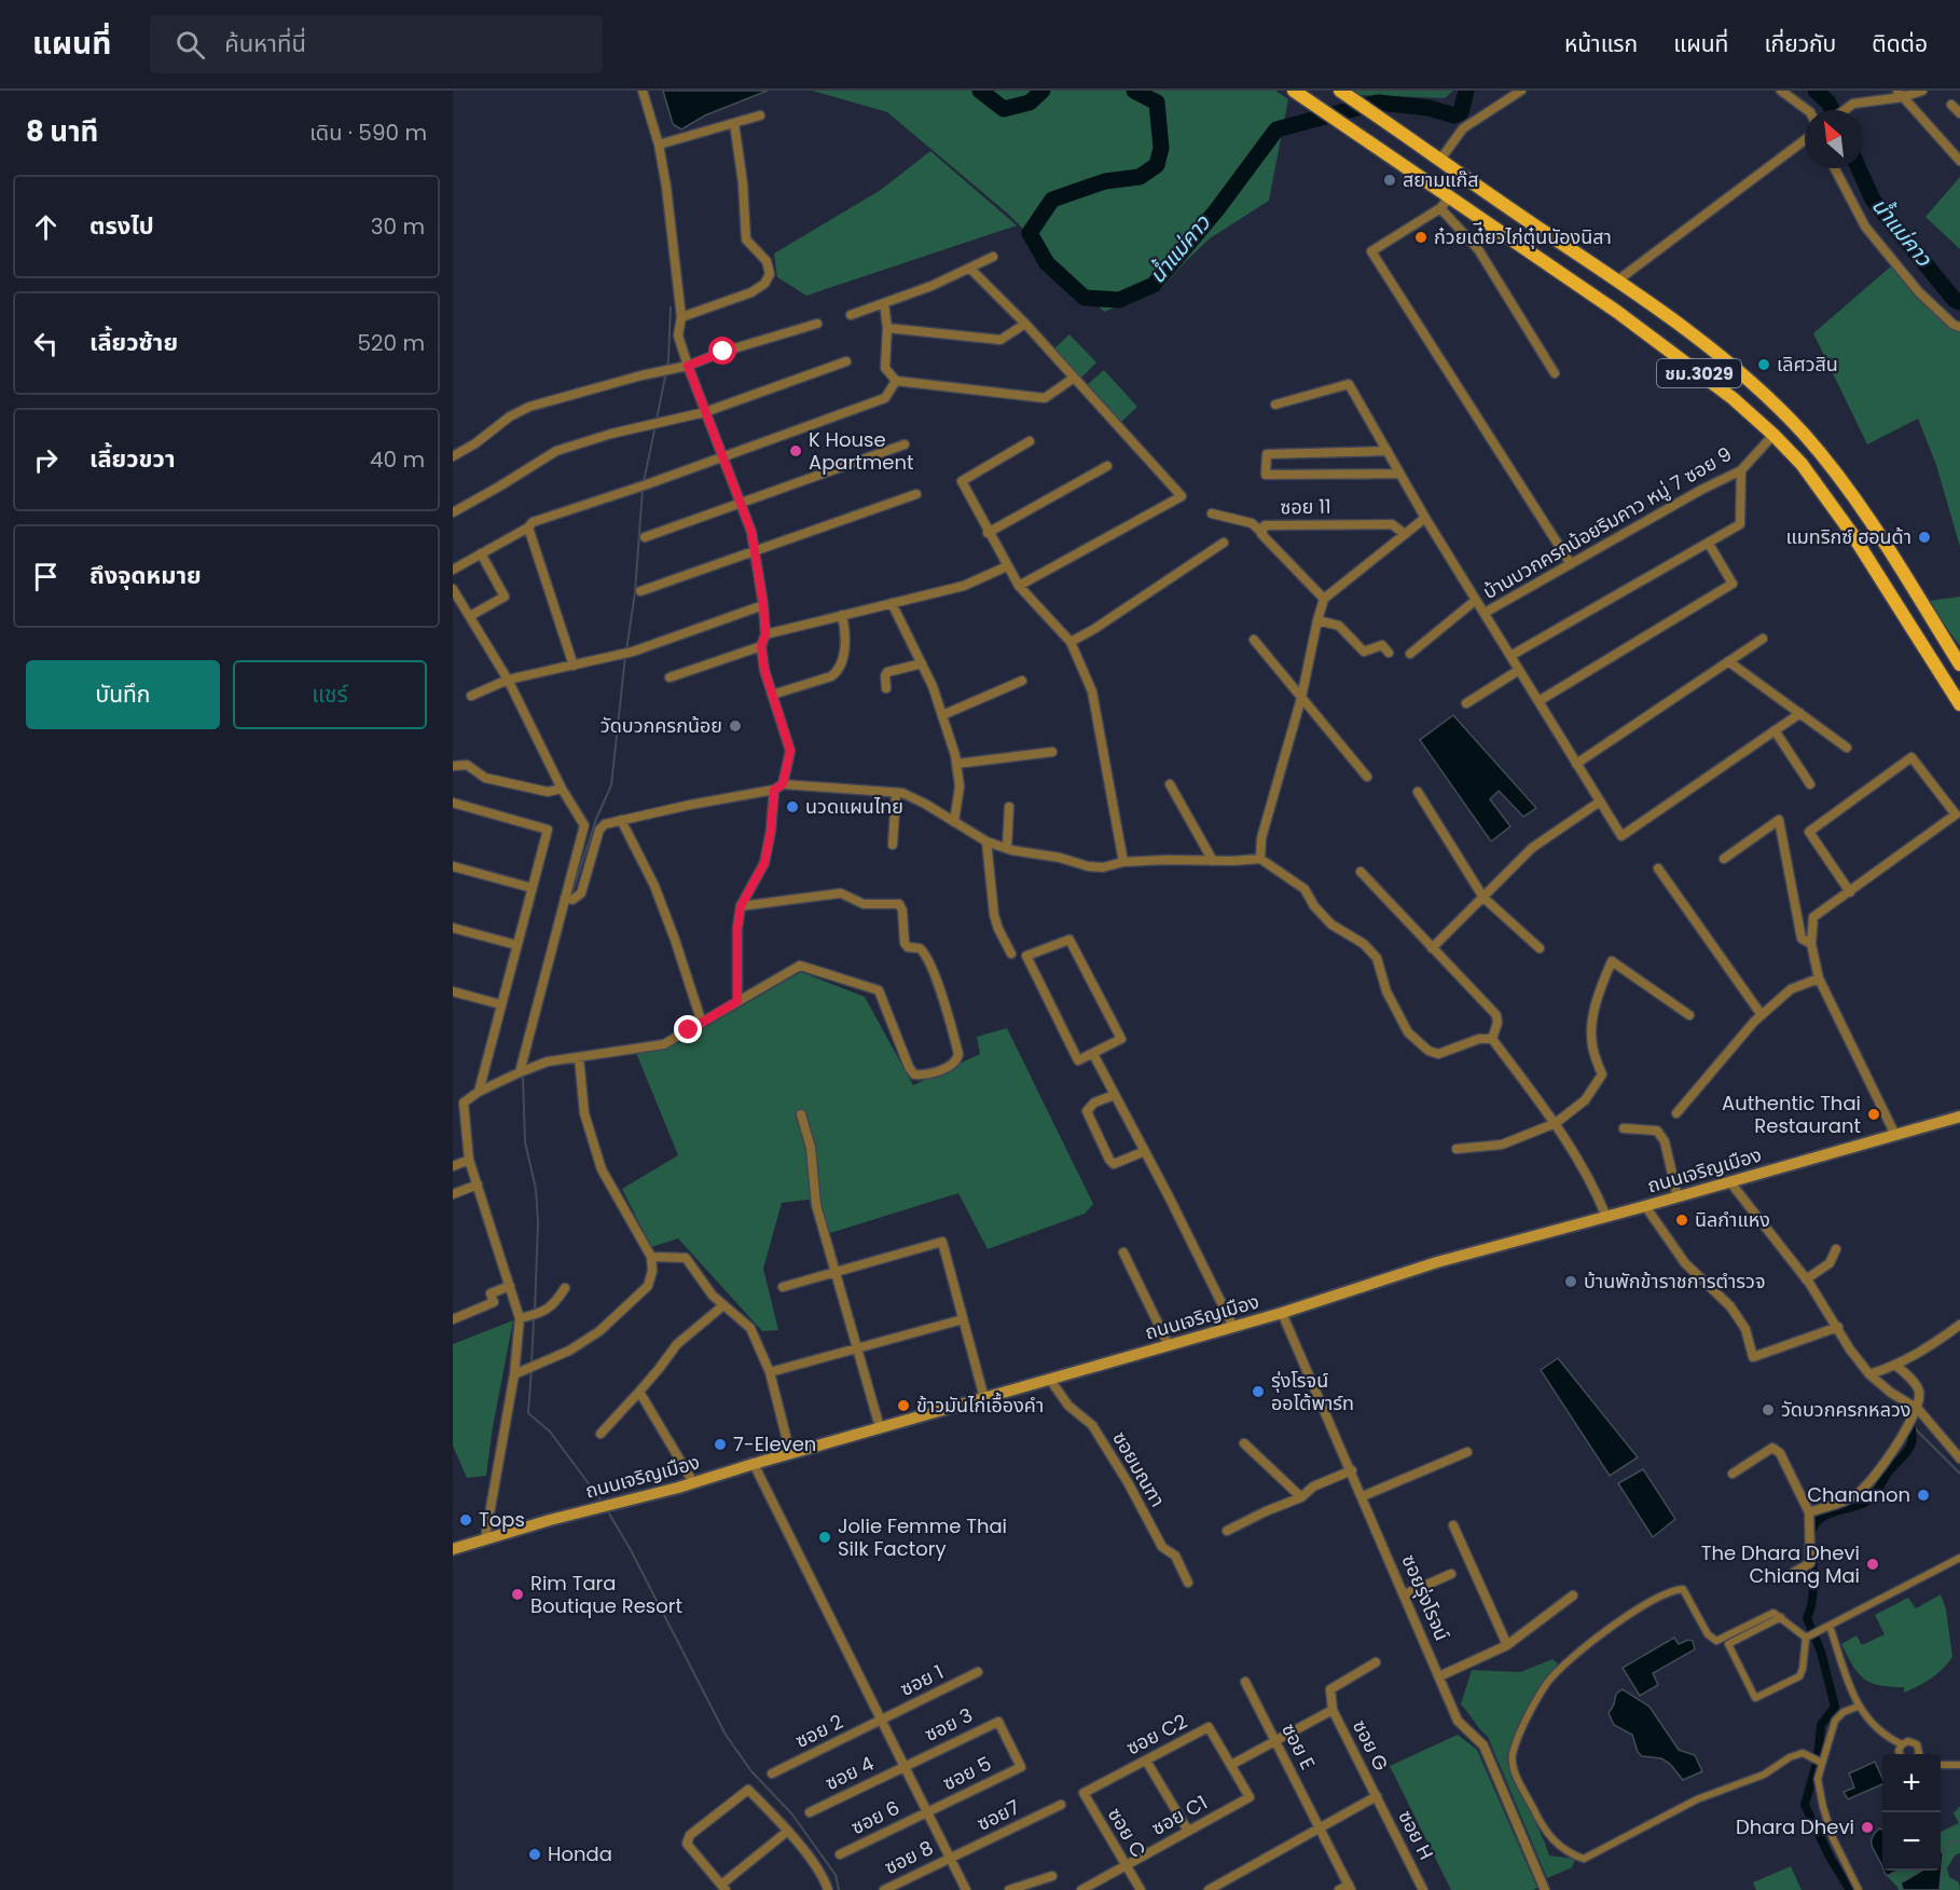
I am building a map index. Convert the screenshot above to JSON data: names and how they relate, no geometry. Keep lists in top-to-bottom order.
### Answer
{
  "streets": {
    "main road": ["ชม.3029", "ถนนเจริญเมือง"],
    "street": [
      "ซอย 11",
      "บ้านบวกครกน้อยริมคาว หมู่ 7 ซอย 9",
      "ซอยมณฑา",
      "ซอยรุ่งโรจน์",
      "ซอย 1",
      "ซอย 3",
      "ซอย 2",
      "ซอย C2",
      "ซอย G",
      "ซอย E",
      "ซอย 4",
      "ซอย 5",
      "ซอย7",
      "ซอย C1",
      "ซอย 6",
      "ซอย C",
      "ซอย H",
      "ซอย 8"
    ]
  },
  "crossings": [
    ["ชม.3029", "บ้านบวกครกน้อยริมคาว หมู่ 7 ซอย 9"],
    ["ถนนเจริญเมือง", "ซอยมณฑา"],
    ["ถนนเจริญเมือง", "ซอยรุ่งโรจน์"],
    ["ซอย 1", "ซอย 2"],
    ["ซอย 3", "ซอย 4"],
    ["ซอย 3", "ซอย 5"],
    ["ซอย C2", "ซอย C1"],
    ["ซอย C2", "ซอย C"],
    ["ซอย G", "ซอย H"],
    ["ซอย 5", "ซอย 6"],
    ["ซอย7", "ซอย 8"],
    ["ซอย C1", "ซอย C"]
  ],
  "water": ["น้ำแม่คาว"],
  "places": [
    "สยามแก๊ส",
    "ก๋วยเต๋ียวไก่ตุ๋นนัองนิสา",
    "เลิศวสิน",
    "K House Apartment",
    "แมทริกซ์ ฮอนด้า",
    "วัดบวกครกน้อย",
    "นวดแผนไทย",
    "Authentic Thai Restaurant",
    "นิลกําแหง",
    "บ้านพักข้าราชการตำรวจ",
    "รุ่งโรจน์ ออโต้พาร์ท",
    "ข้าวมันไก่เอื้องคํา",
    "วัดบวกครกหลวง",
    "7-Eleven",
    "Chananon",
    "Tops",
    "Jolie Femme Thai Silk Factory",
    "The Dhara Dhevi Chiang Mai",
    "Rim Tara Boutique Resort",
    "Dhara Dhevi",
    "Honda"
  ],
  "north": "top left",
  "page": {
    "header": "แผนที่",
    "search": "ค้นหาที่นี่",
    "nav": [
      "หน้าแรก",
      "แผนที่",
      "เกี่ยวกับ",
      "ติดต่อ"
    ],
    "heading": ["8 นาที", "เดิน · 590 m"],
    "list": [
      ["ตรงไป", "30 m"],
      ["เลี้ยวซ้าย", "520 m"],
      ["เลี้ยวขวา", "40 m"],
      "ถึงจุดหมาย"
    ],
    "buttons": ["บันทึก", "แชร์"],
    "map_buttons": ["+", "−"]
  }
}
